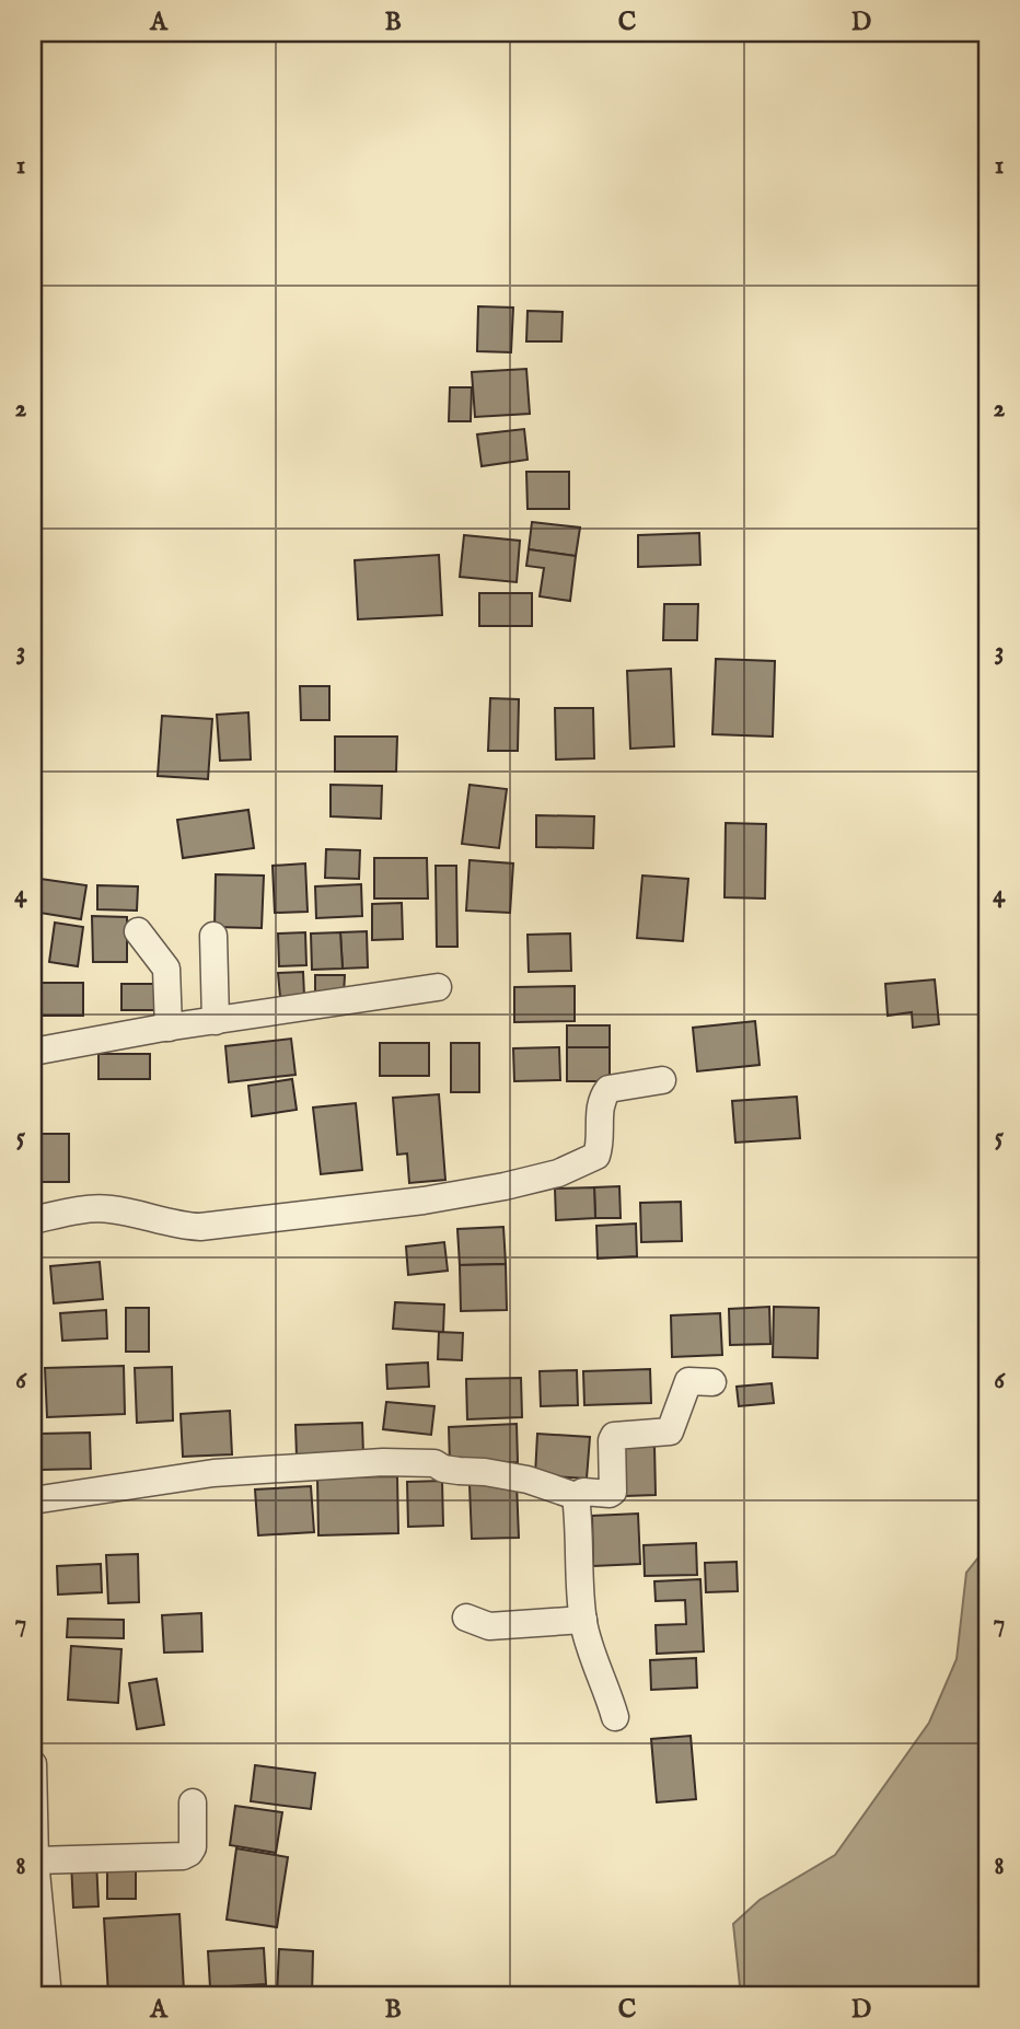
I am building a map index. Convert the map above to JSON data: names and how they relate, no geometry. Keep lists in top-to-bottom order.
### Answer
{
  "grid": {
    "columns": [
      "A",
      "B",
      "C",
      "D"
    ],
    "rows": [
      "1",
      "2",
      "3",
      "4",
      "5",
      "6",
      "7",
      "8"
    ]
  }
}
